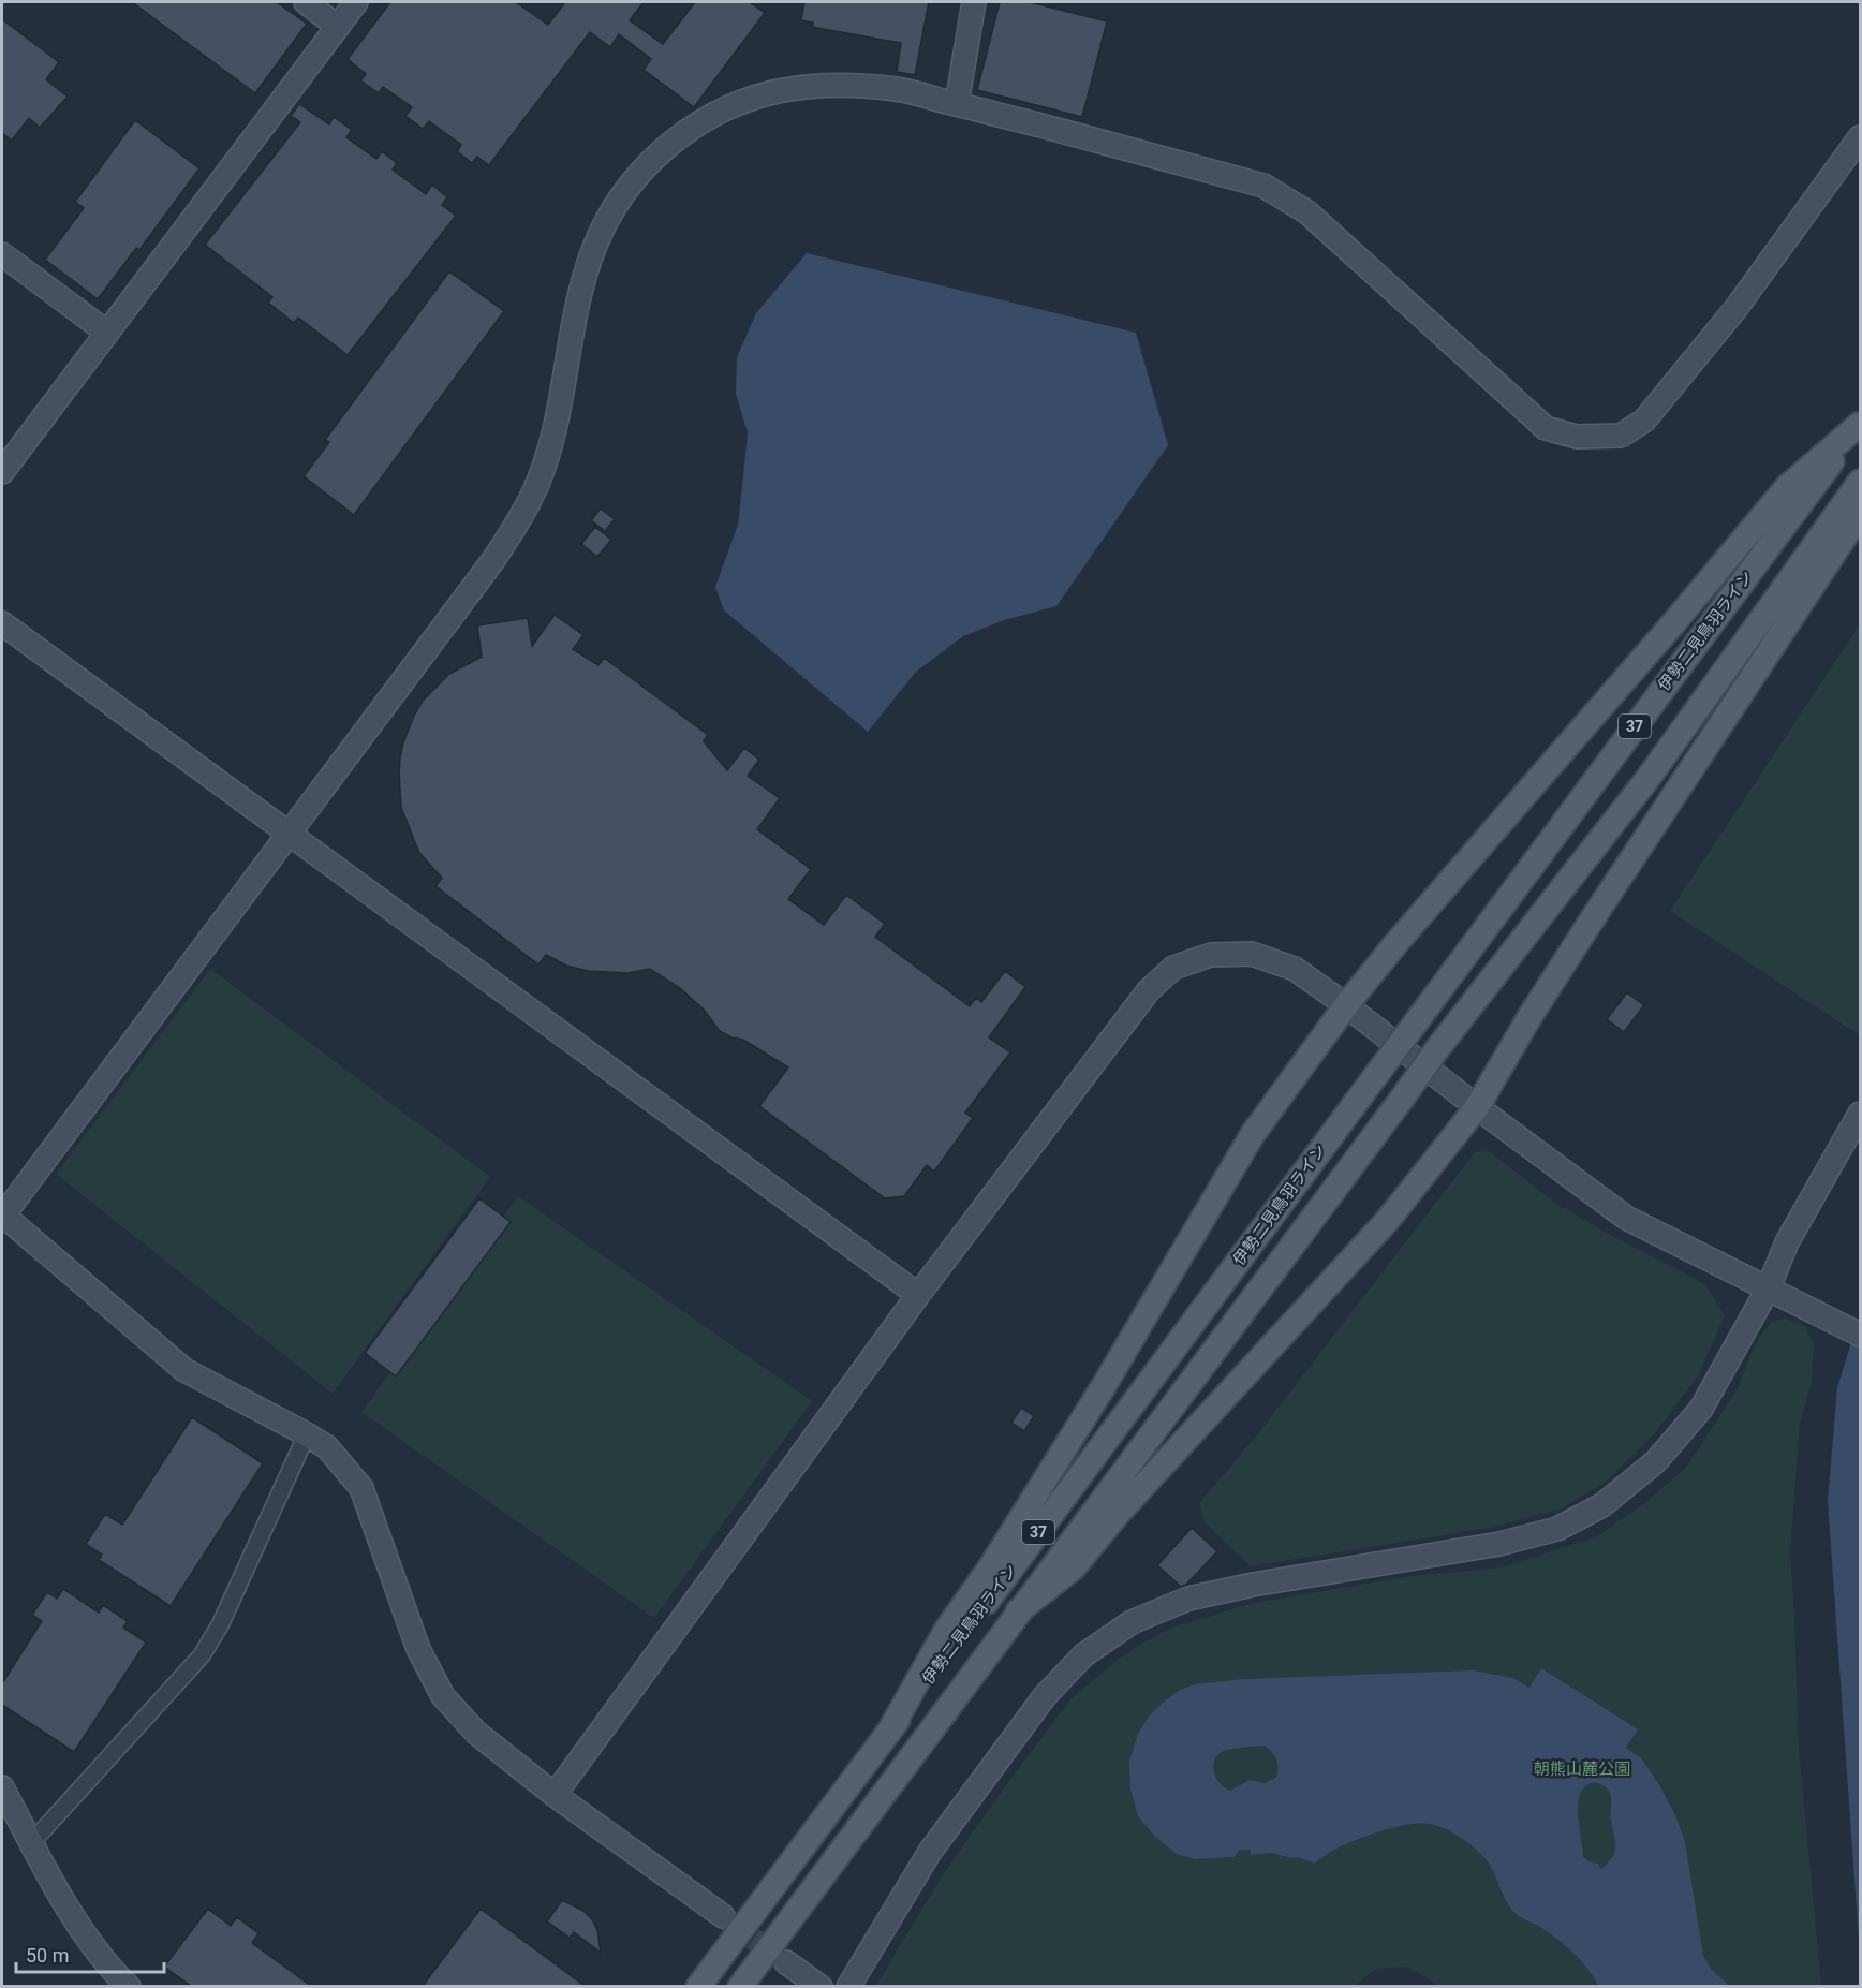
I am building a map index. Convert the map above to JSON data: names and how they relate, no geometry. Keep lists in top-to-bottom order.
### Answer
{
  "streets": {
    "main road": ["伊勢二見鳥羽ライン", "37"]
  },
  "parks": ["朝熊山麓公園"],
  "scale_bar": "50 m"
}
